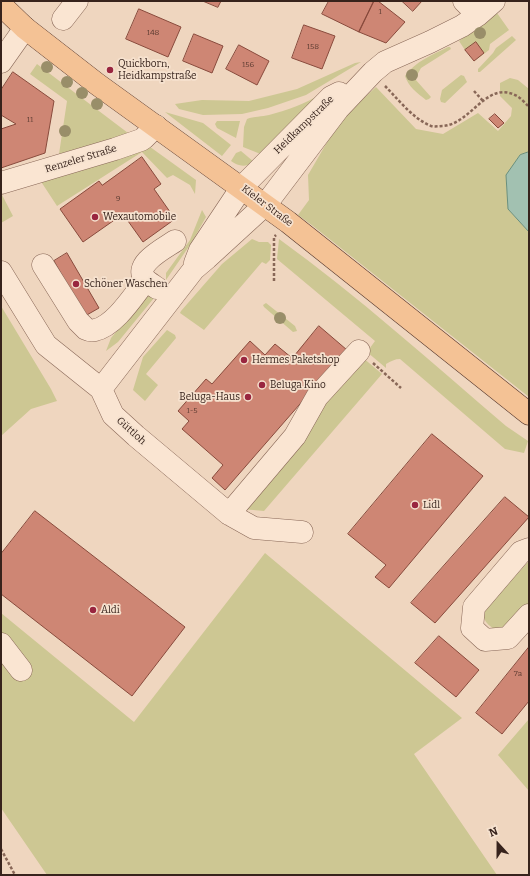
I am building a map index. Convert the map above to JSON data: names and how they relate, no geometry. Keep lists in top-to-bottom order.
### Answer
{
  "streets": {
    "main road": ["Kieler Straße"],
    "street": ["Heidkampstraße", "Renzeler Straße", "Güttloh"]
  },
  "crossings": [
    ["Heidkampstraße", "Kieler Straße"],
    ["Renzeler Straße", "Kieler Straße"]
  ],
  "places": [
    "Quickborn, Heidkampstraße",
    "Wexautomobile",
    "Schöner Waschen",
    "Hermes Paketshop",
    "Beluga Kino",
    "Beluga-Haus",
    "Lidl",
    "Aldi"
  ],
  "house_numbers": [
    "1",
    "148",
    "158",
    "156",
    "11",
    "9",
    "1-5",
    "7a"
  ],
  "north": "top"
}
